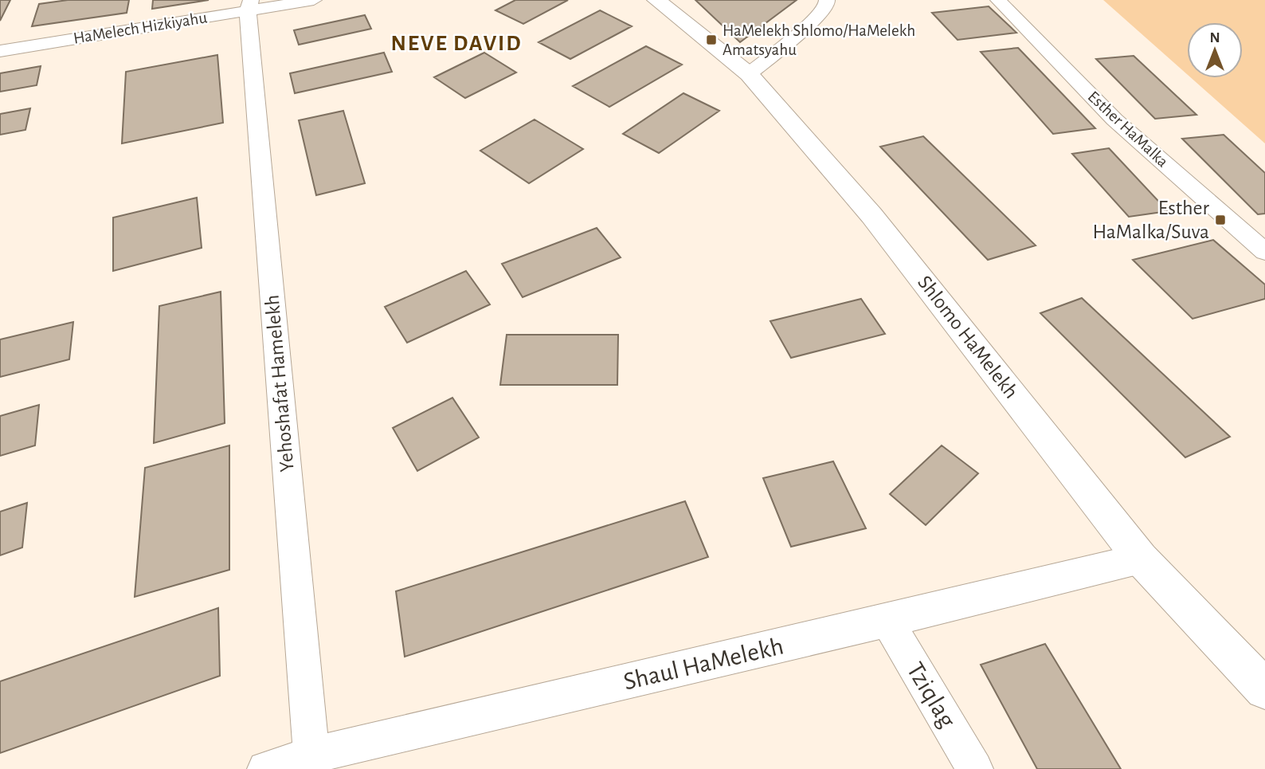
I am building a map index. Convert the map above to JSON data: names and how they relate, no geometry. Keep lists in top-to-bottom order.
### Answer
{
  "streets": {
    "street": [
      "HaMelech Hizkiyahu",
      "Esther HaMalka",
      "Shlomo HaMelekh",
      "Yehoshafat Hamelekh",
      "Shaul HaMelekh",
      "Tziqlag"
    ]
  },
  "crossings": [
    ["HaMelech Hizkiyahu", "Yehoshafat Hamelekh"],
    ["Shlomo HaMelekh", "Shaul HaMelekh"],
    ["Yehoshafat Hamelekh", "Shaul HaMelekh"],
    ["Shaul HaMelekh", "Tziqlag"]
  ],
  "districts": ["NEVE DAVID"],
  "places": {
    "transit": ["HaMelekh Shlomo/HaMelekh Amatsyahu", "Esther HaMalka/Suva"]
  },
  "north": "top"
}
